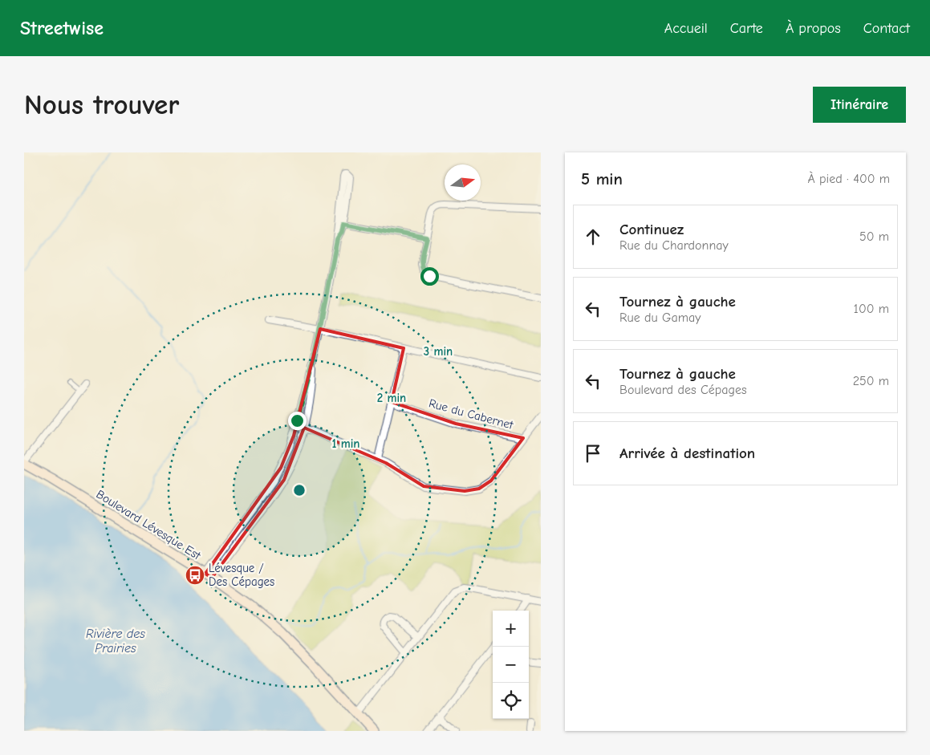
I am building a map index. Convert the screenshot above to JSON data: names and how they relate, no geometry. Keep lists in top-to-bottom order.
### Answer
{
  "streets": {
    "street": ["Rue du Cabernet", "Boulevard Lévesque Est"]
  },
  "water": ["Rivière des Prairies"],
  "places": {
    "bus stop": ["Lévesque / Des Cépages"]
  },
  "north": "right",
  "page": {
    "header": "Streetwise",
    "nav": [
      "Accueil",
      "Carte",
      "À propos",
      "Contact"
    ],
    "buttons": "Itinéraire",
    "title": "Nous trouver",
    "heading": ["5 min", "À pied · 400 m"],
    "list": [
      ["Continuez", "Rue du Chardonnay", "50 m"],
      ["Tournez à gauche", "Rue du Gamay", "100 m"],
      ["Tournez à gauche", "Boulevard des Cépages", "250 m"],
      "Arrivée à destination"
    ],
    "map_buttons": ["+", "−"]
  },
  "rings": ["3 min", "2 min", "1 min"]
}
